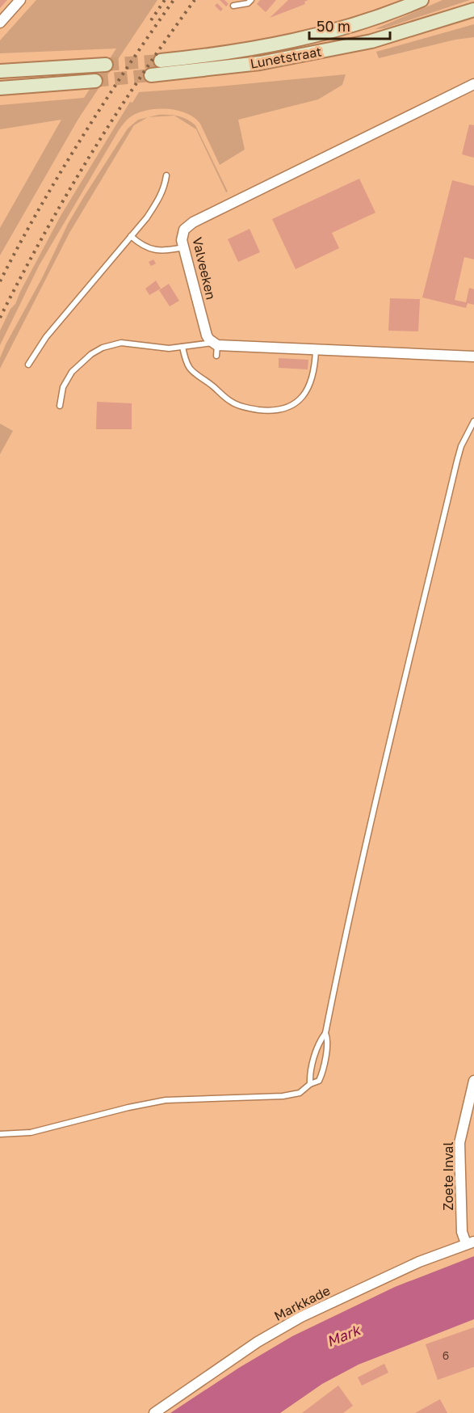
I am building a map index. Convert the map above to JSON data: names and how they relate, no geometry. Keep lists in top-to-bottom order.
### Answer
{
  "streets": {
    "main road": ["Lunetstraat"],
    "street": ["Valveeken", "Zoete Inval", "Markkade"]
  },
  "crossings": [
    ["Zoete Inval", "Markkade"]
  ],
  "water": ["Mark"],
  "house_numbers": ["6"],
  "scale_bar": "50 m"
}
